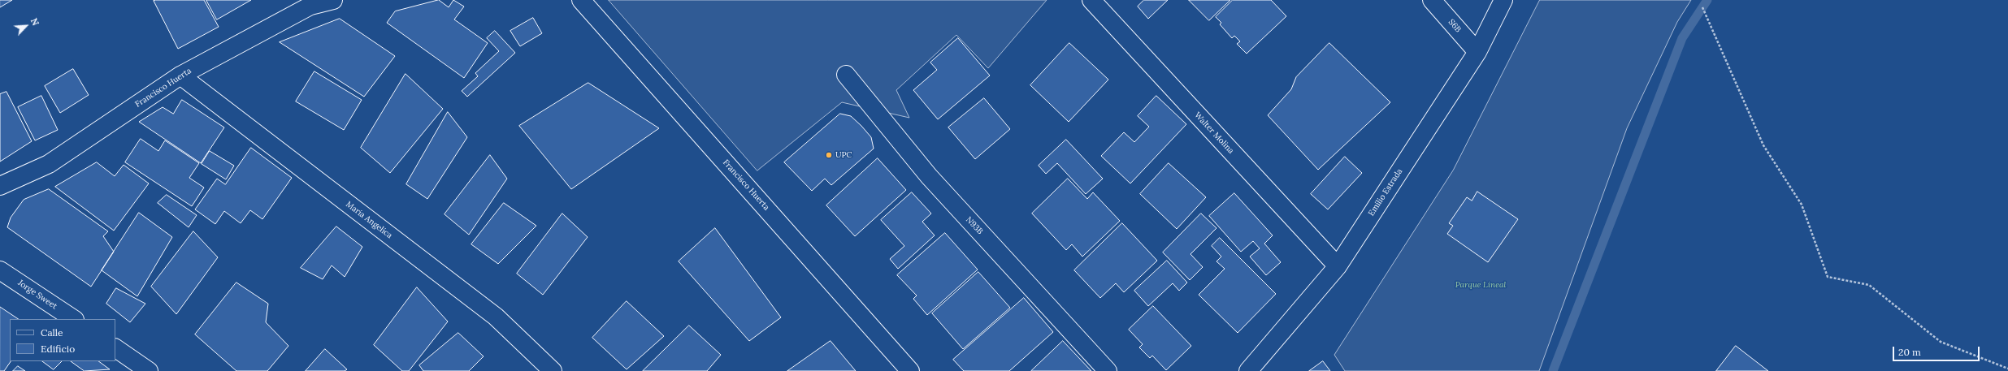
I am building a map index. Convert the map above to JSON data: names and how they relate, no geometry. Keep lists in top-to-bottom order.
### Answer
{
  "streets": {
    "street": [
      "S6B",
      "Francisco Huerta",
      "Walter Molina",
      "Emilio Estrada",
      "Maria Angelica",
      "N93B",
      "Jorge Sweet"
    ]
  },
  "crossings": [
    ["S6B", "Emilio Estrada"],
    ["Francisco Huerta", "Maria Angelica"],
    ["Walter Molina", "Emilio Estrada"]
  ],
  "parks": ["Parque Lineal"],
  "places": ["UPC"],
  "legend": ["Calle", "Edificio"],
  "scale_bar": "20 m",
  "north": "top right"
}
